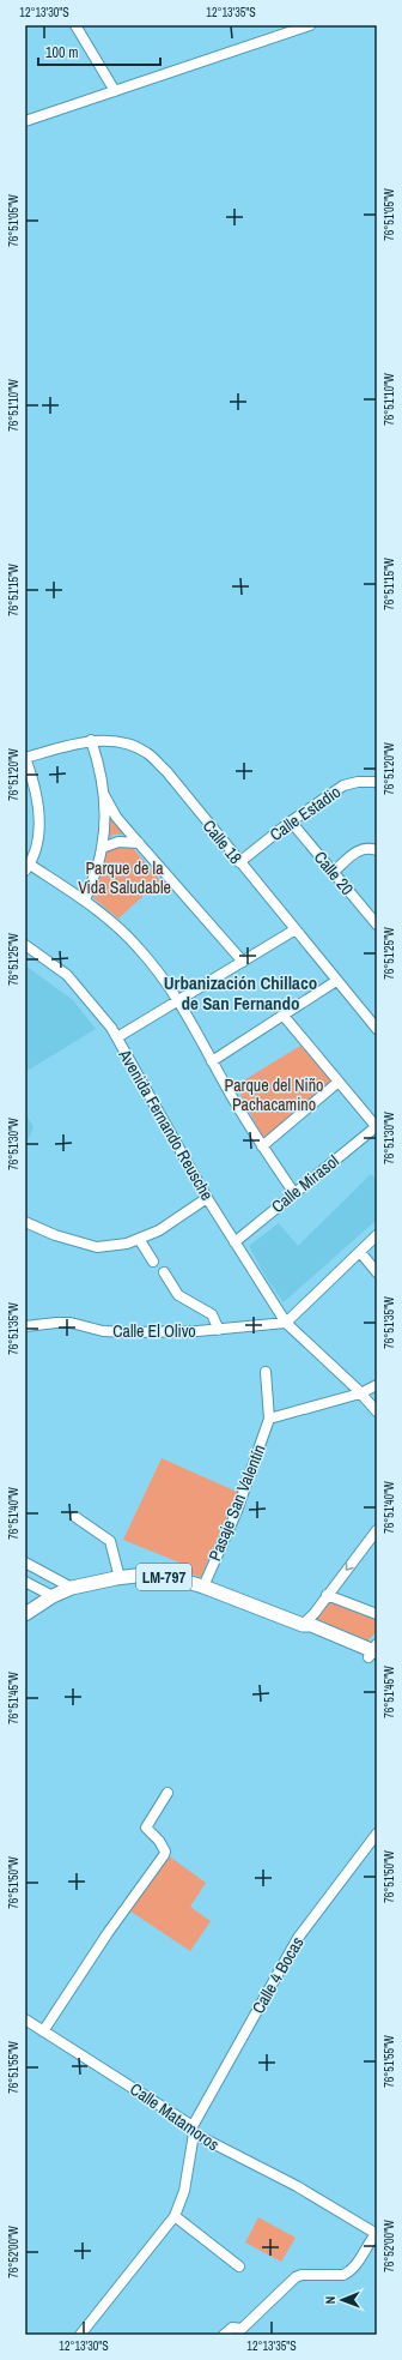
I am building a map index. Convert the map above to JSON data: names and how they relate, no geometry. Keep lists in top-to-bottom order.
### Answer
{
  "streets": {
    "main road": ["LM-797"],
    "street": [
      "Calle Estadio",
      "Calle 18",
      "Calle 20",
      "Avenida Fernando Reusche",
      "Calle Mirasol",
      "Calle El Olivo",
      "Pasaje San Valentín",
      "Calle 4 Bocas",
      "Calle Matamoros"
    ]
  },
  "crossings": [
    ["Calle Estadio", "Calle 18"],
    ["Calle Estadio", "Calle 20"],
    ["Avenida Fernando Reusche", "Calle Mirasol"],
    ["Avenida Fernando Reusche", "Calle El Olivo"],
    ["Pasaje San Valentín", "LM-797"],
    ["Calle 4 Bocas", "Calle Matamoros"]
  ],
  "districts": ["Urbanización Chillaco de San Fernando"],
  "parks": ["Parque de la Vida Saludable", "Parque del Niño Pachacamino"],
  "scale_bar": "100 m",
  "north": "left",
  "coordinates": [
    "12°13'30\"S",
    "12°13'35\"S",
    "76°51'05\"W",
    "76°51'10\"W",
    "76°51'15\"W",
    "76°51'20\"W",
    "76°51'25\"W",
    "76°51'30\"W",
    "76°51'35\"W",
    "76°51'40\"W",
    "76°51'45\"W",
    "76°51'50\"W",
    "76°51'55\"W",
    "76°52'00\"W"
  ]
}
